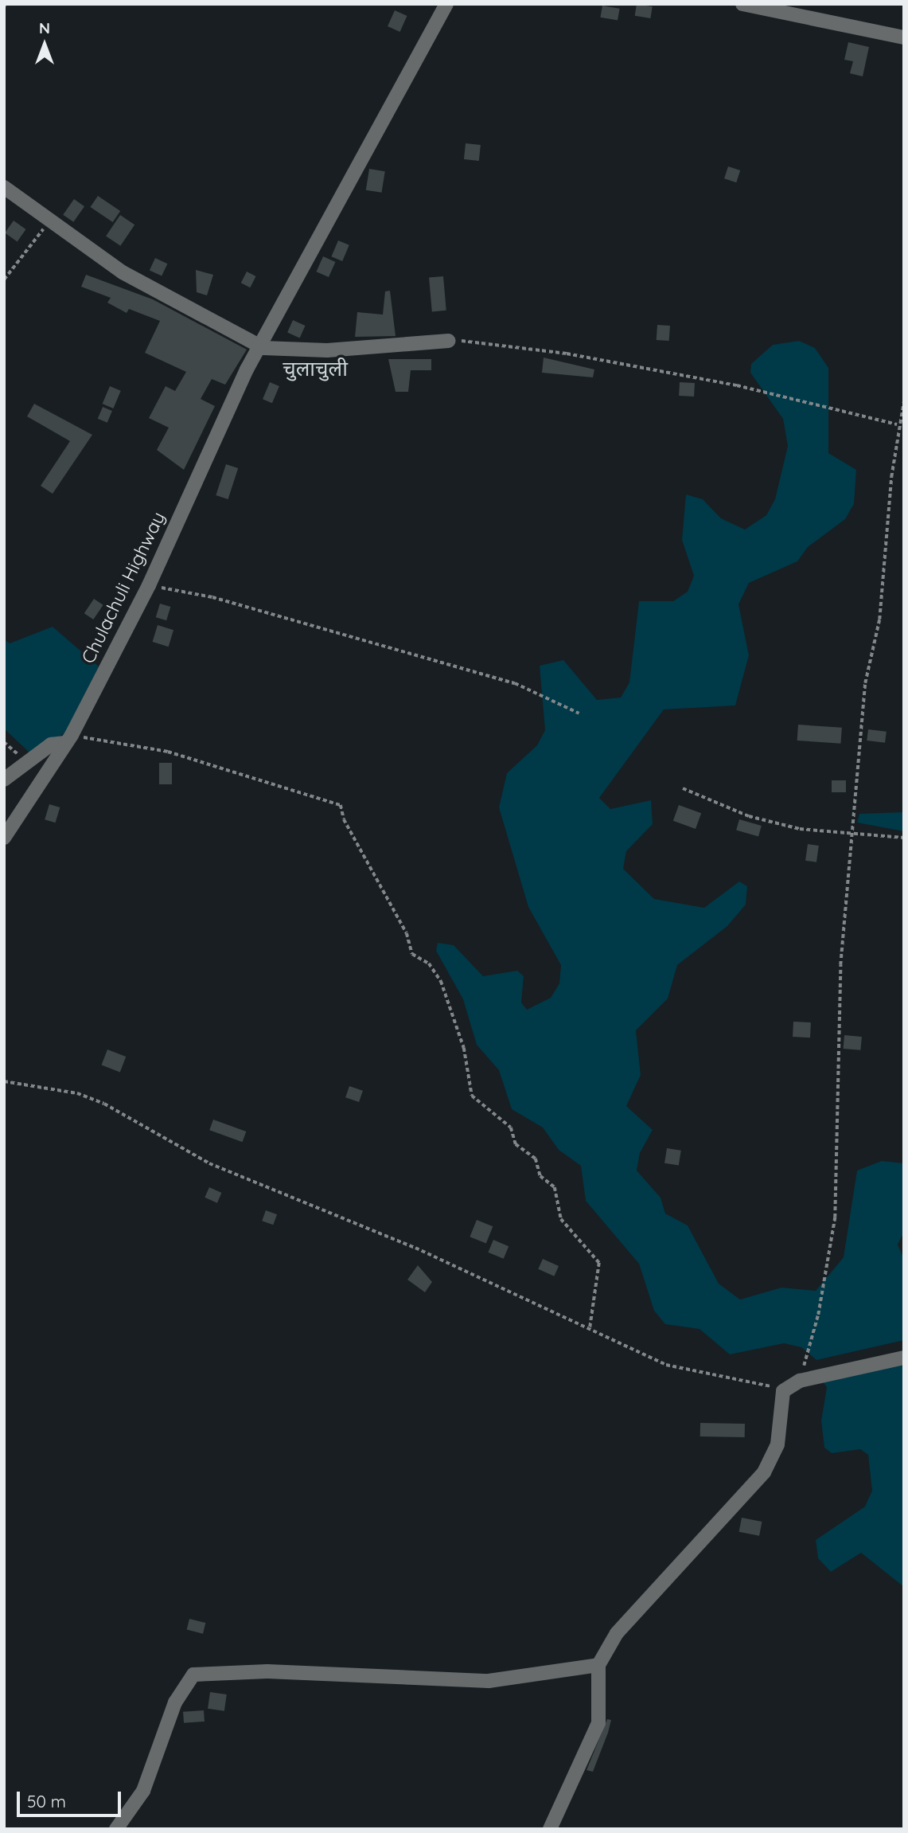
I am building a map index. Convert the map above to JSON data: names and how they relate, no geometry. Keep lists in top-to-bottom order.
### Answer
{
  "streets": {
    "street": ["Chulachuli Highway"]
  },
  "districts": ["चुलाचुली"],
  "scale_bar": "50 m",
  "north": "top"
}
